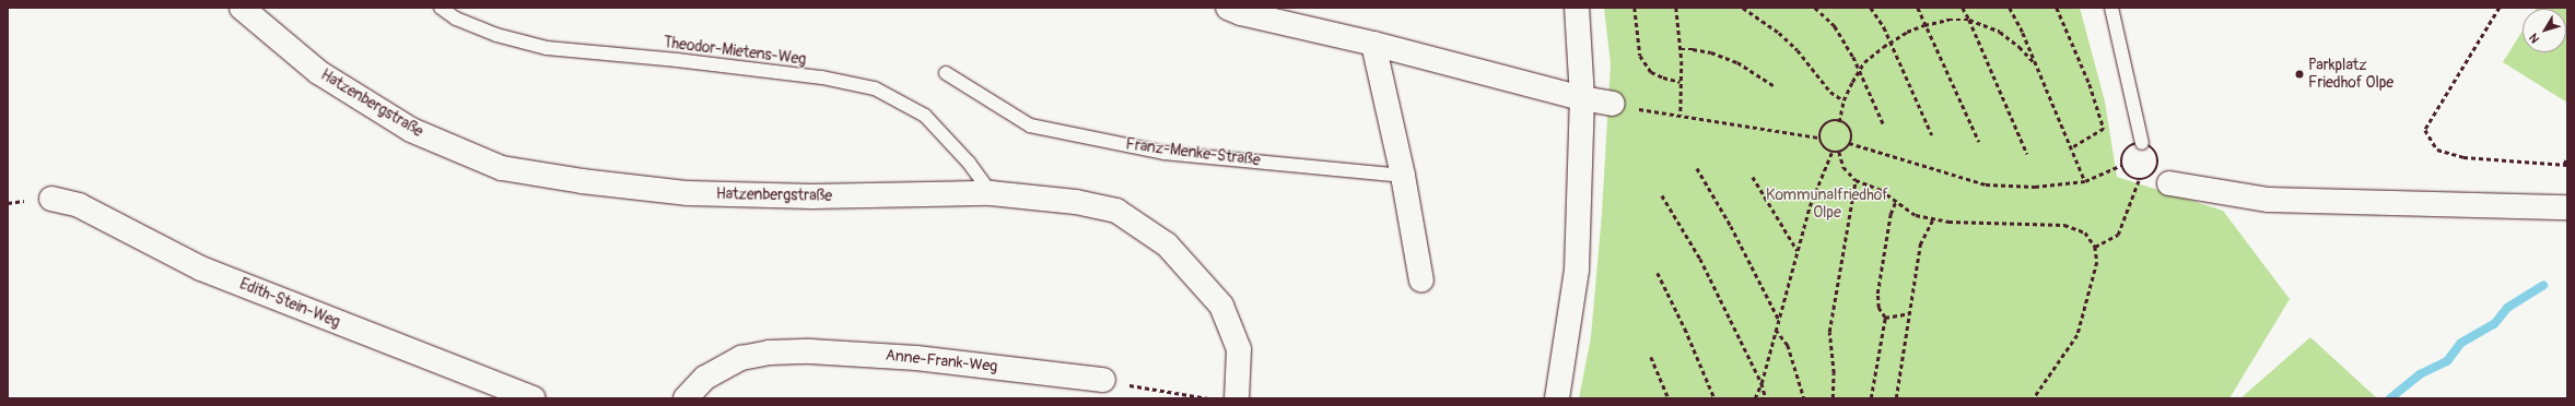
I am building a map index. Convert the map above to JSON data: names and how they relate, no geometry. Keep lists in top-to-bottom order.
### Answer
{
  "streets": {
    "street": ["Hatzenbergstraße", "Edith-Stein-Weg", "Anne-Frank-Weg"],
    "lane": ["Theodor-Mietens-Weg", "Franz-Menke-Straße"]
  },
  "crossings": [
    ["Theodor-Mietens-Weg", "Hatzenbergstraße"]
  ],
  "parks": ["Kommunalfriedhof Olpe"],
  "places": ["Parkplatz Friedhof Olpe"],
  "north": "bottom left"
}
